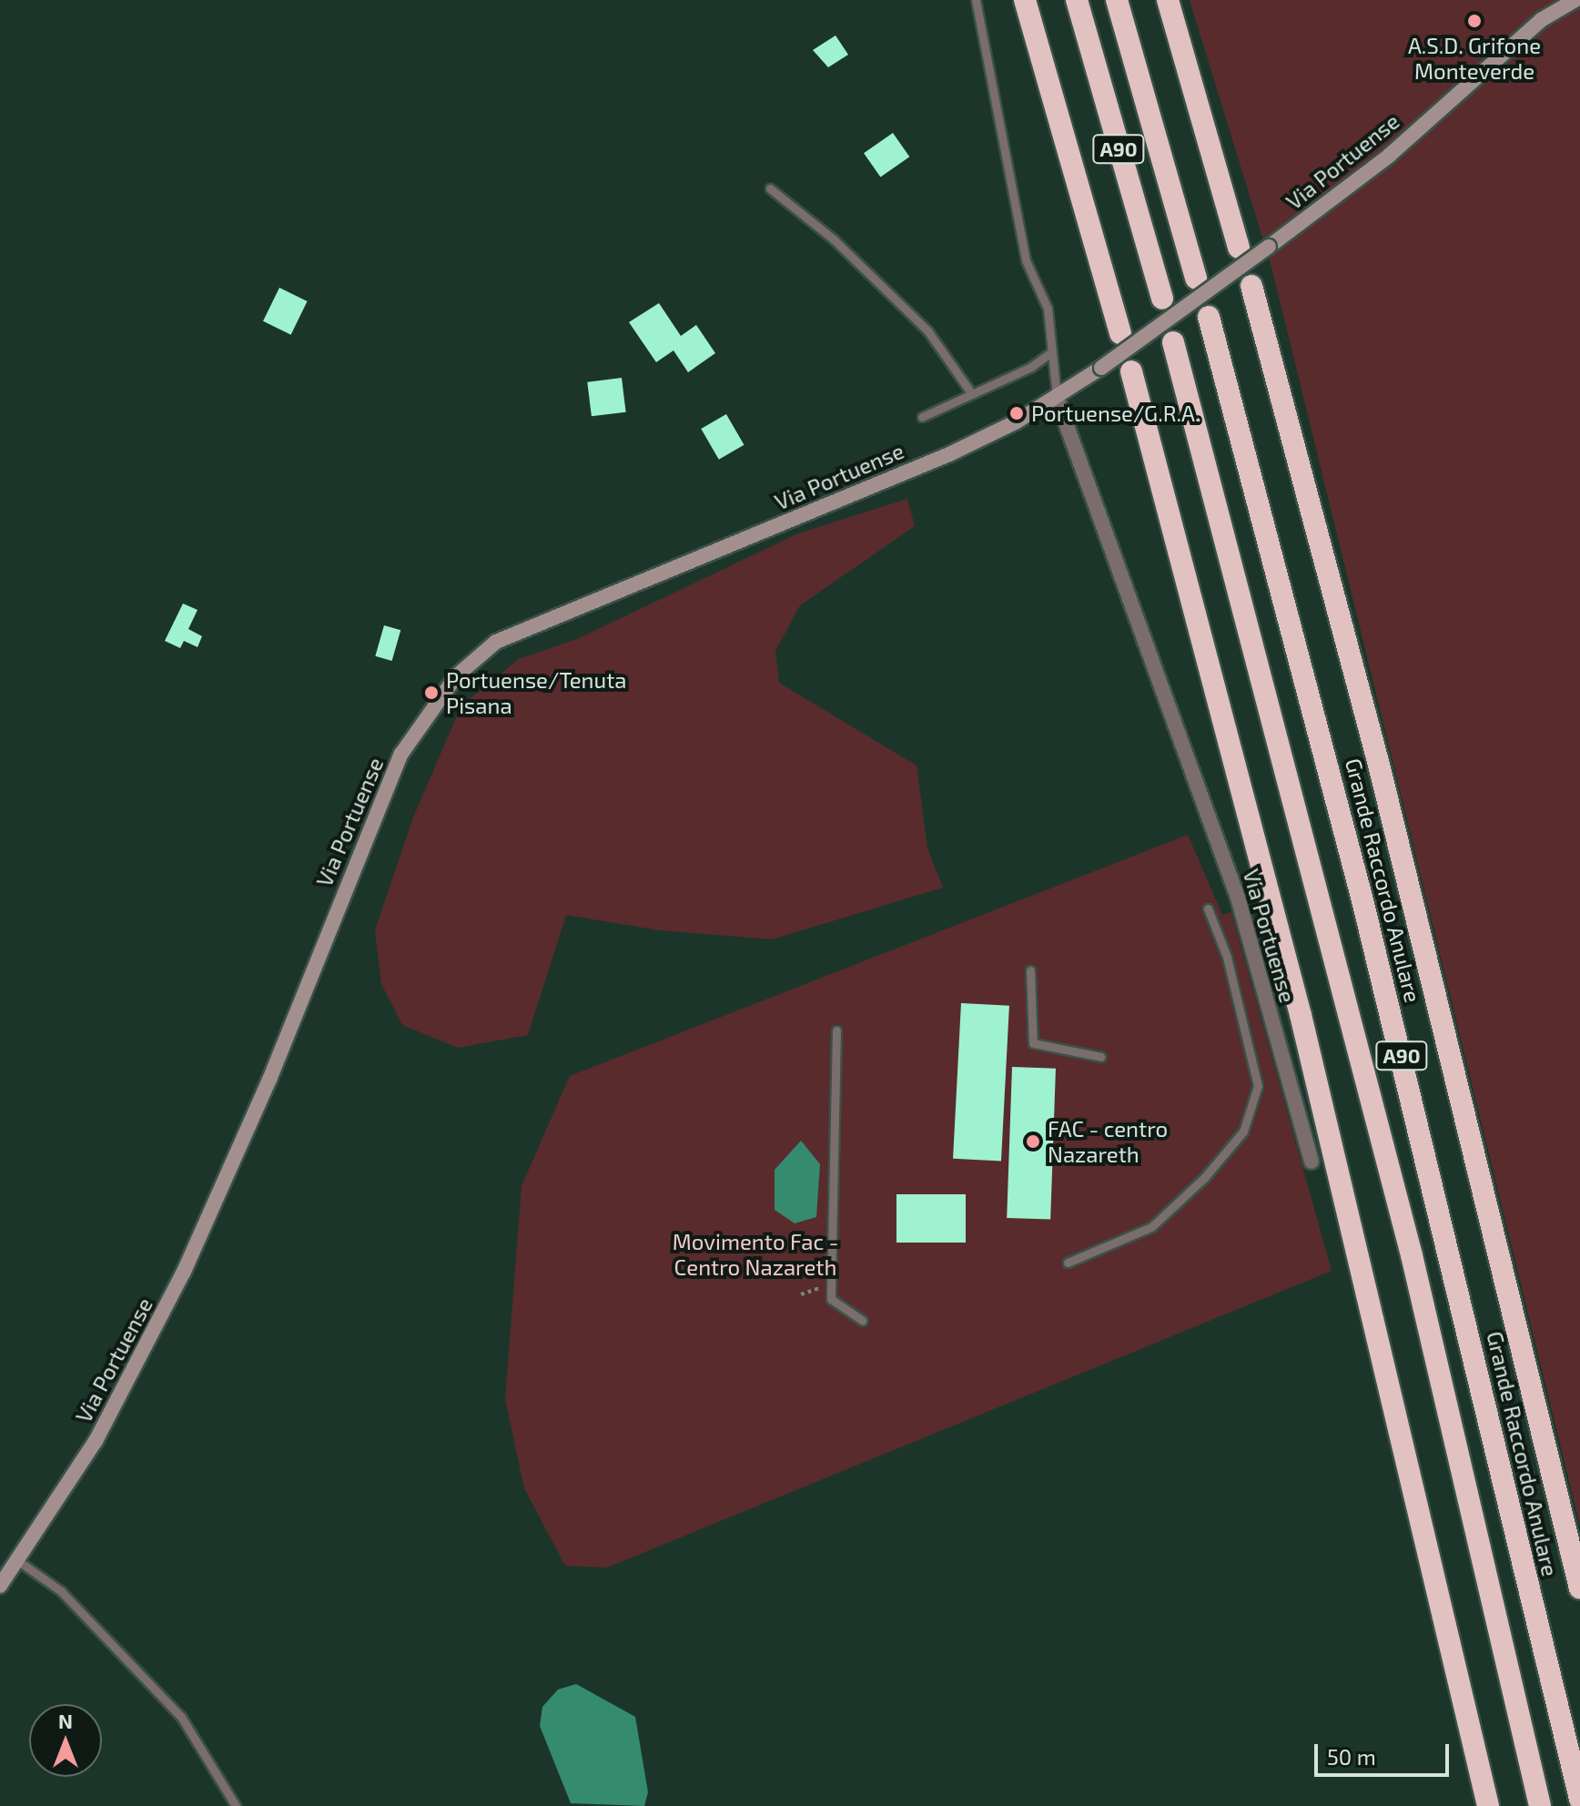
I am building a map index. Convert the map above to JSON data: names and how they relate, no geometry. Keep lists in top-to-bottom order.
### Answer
{
  "streets": {
    "highway": ["A90", "Grande Raccordo Anulare"],
    "main road": ["Via Portuense"]
  },
  "parks": ["Movimento Fac - Centro Nazareth"],
  "places": [
    "A.S.D. Grifone Monteverde",
    "Portuense/G.R.A.",
    "Portuense/Tenuta Pisana",
    "FAC - centro Nazareth"
  ],
  "scale_bar": "50 m",
  "north": "top"
}
